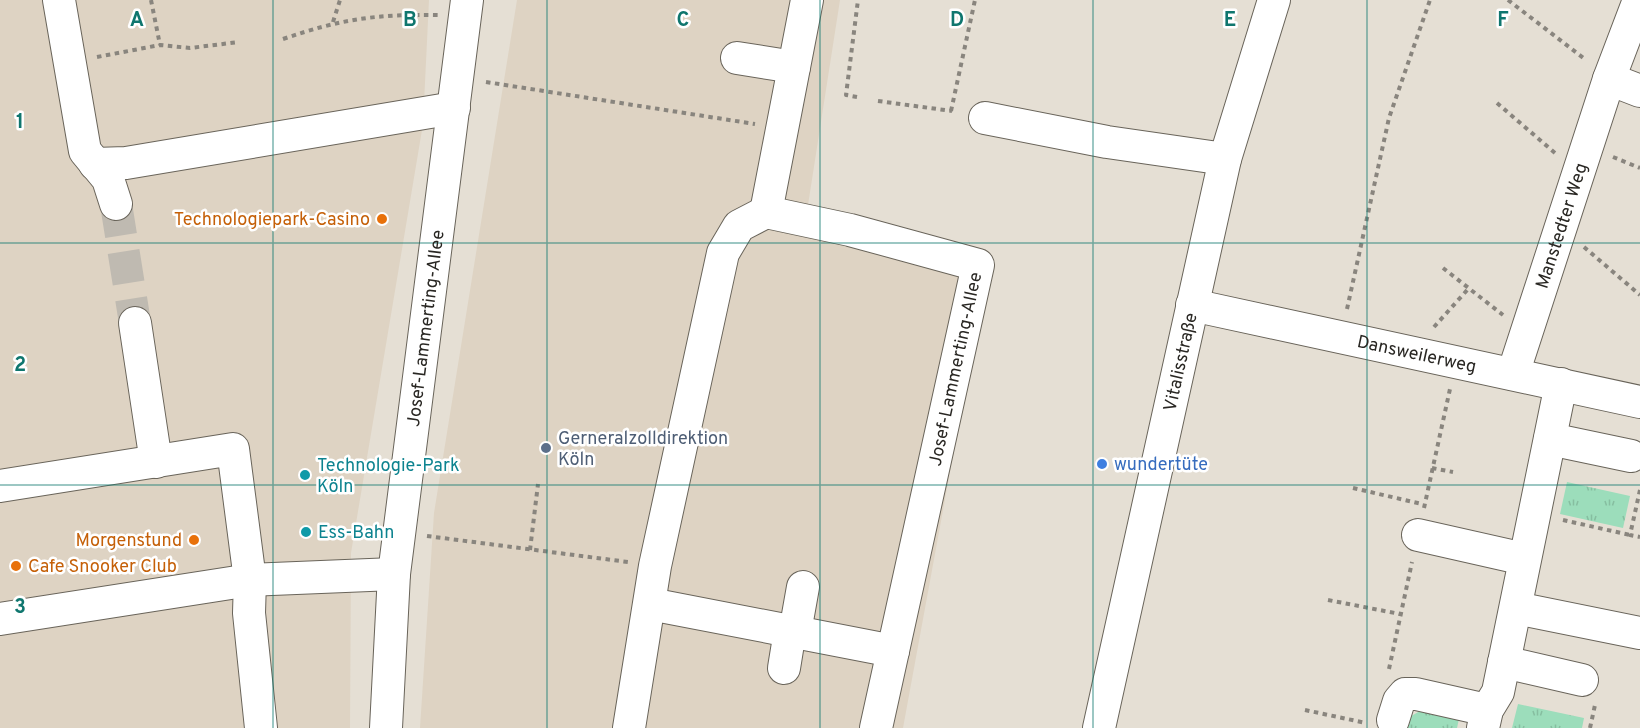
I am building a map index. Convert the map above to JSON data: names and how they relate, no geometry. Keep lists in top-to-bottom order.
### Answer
{
  "streets": {
    "street": [
      "Manstedter Weg",
      "Josef-Lammerting-Allee",
      "Dansweilerweg",
      "Vitalisstraße"
    ]
  },
  "crossings": [
    ["Manstedter Weg", "Dansweilerweg"],
    ["Dansweilerweg", "Vitalisstraße"]
  ],
  "places": [
    "Technologiepark-Casino",
    "Gerneralzolldirektion Köln",
    "wundertüte",
    "Technologie-Park Köln",
    "Ess-Bahn",
    "Morgenstund",
    "Cafe Snooker Club"
  ],
  "grid": {
    "columns": [
      "A",
      "B",
      "C",
      "D",
      "E",
      "F"
    ],
    "rows": ["1", "2", "3"]
  }
}
